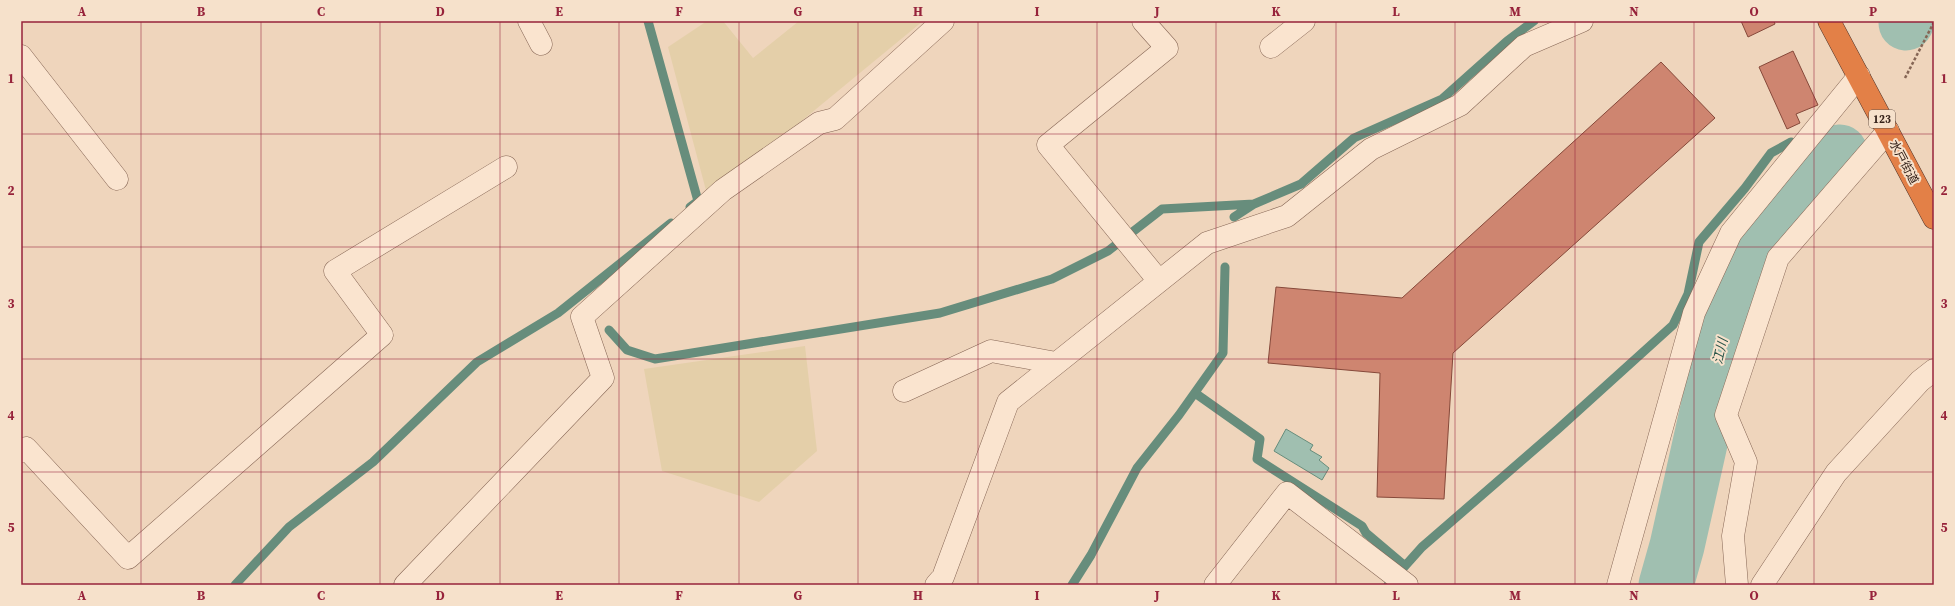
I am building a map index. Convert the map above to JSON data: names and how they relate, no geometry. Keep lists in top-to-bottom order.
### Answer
{
  "streets": {
    "highway": ["123", "水戸街道"]
  },
  "water": ["江川"],
  "grid": {
    "columns": [
      "A",
      "B",
      "C",
      "D",
      "E",
      "F",
      "G",
      "H",
      "I",
      "J",
      "K",
      "L",
      "M",
      "N",
      "O",
      "P"
    ],
    "rows": [
      "1",
      "2",
      "3",
      "4",
      "5"
    ]
  }
}
